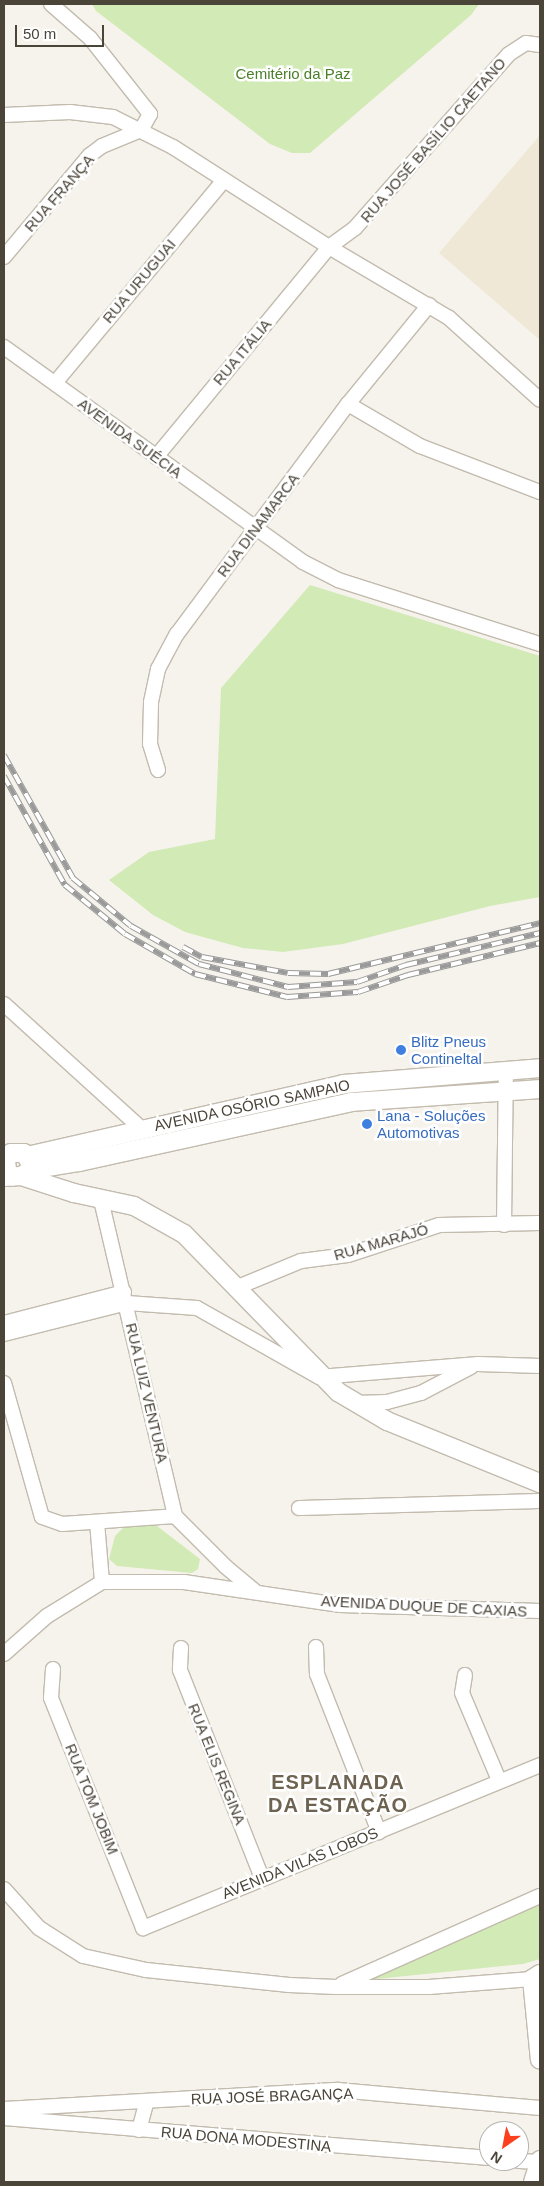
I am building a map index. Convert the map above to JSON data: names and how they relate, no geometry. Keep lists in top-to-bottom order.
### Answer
{
  "streets": {
    "street": [
      "RUA JOSÉ BASÍLIO CAETANO",
      "RUA FRANÇA",
      "RUA URUGUAI",
      "RUA ITÁLIA",
      "AVENIDA SUÉCIA",
      "RUA DINAMARCA",
      "AVENIDA OSÓRIO SAMPAIO",
      "RUA MARAJÓ",
      "RUA LUIZ VENTURA",
      "AVENIDA DUQUE DE CAXIAS",
      "RUA ELIS REGINA",
      "RUA TOM JOBIM",
      "AVENIDA VILAS LOBOS",
      "RUA JOSÉ BRAGANÇA",
      "RUA DONA MODESTINA"
    ]
  },
  "crossings": [
    ["RUA JOSÉ BASÍLIO CAETANO", "RUA ITÁLIA"],
    ["RUA URUGUAI", "AVENIDA SUÉCIA"],
    ["RUA ITÁLIA", "AVENIDA SUÉCIA"],
    ["AVENIDA SUÉCIA", "RUA DINAMARCA"],
    ["RUA ELIS REGINA", "AVENIDA VILAS LOBOS"],
    ["RUA TOM JOBIM", "AVENIDA VILAS LOBOS"]
  ],
  "districts": ["ESPLANADA DA ESTAÇÃO"],
  "parks": ["Cemitério da Paz"],
  "places": ["Blitz Pneus Contineltal", "Lana - Soluções Automotivas"],
  "scale_bar": "50 m",
  "north": "bottom left"
}
